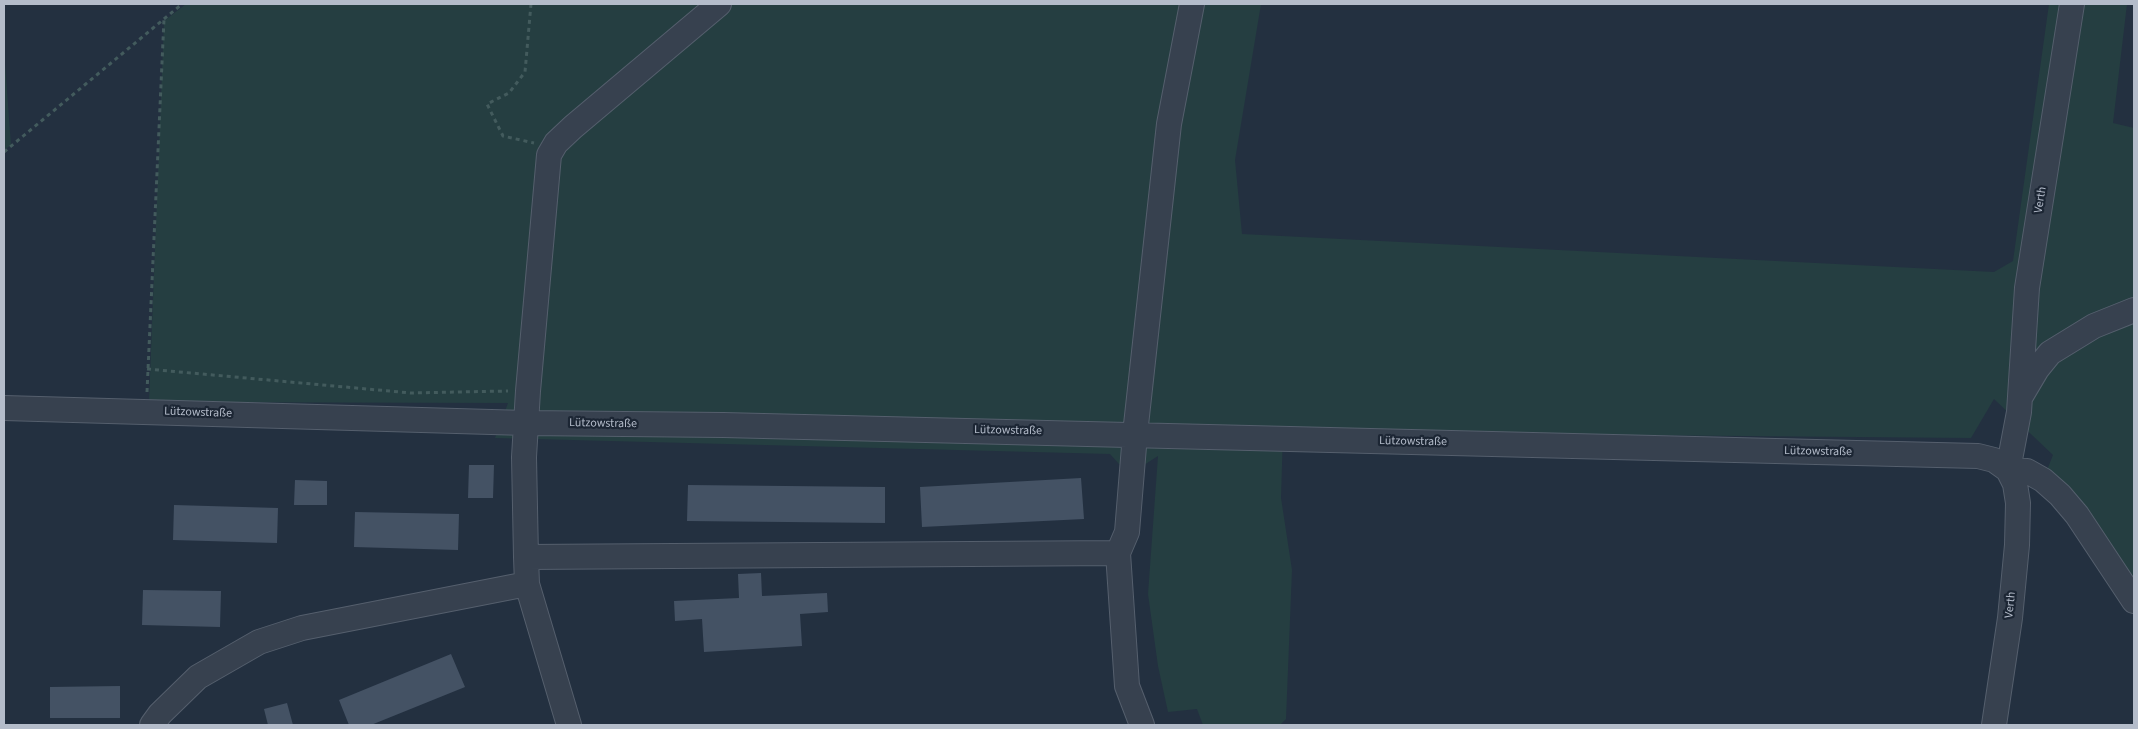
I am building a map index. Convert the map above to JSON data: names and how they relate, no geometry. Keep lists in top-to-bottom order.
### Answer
{
  "streets": {
    "street": ["Verth", "Lützowstraße"]
  },
  "crossings": [
    ["Verth", "Lützowstraße"]
  ]
}
